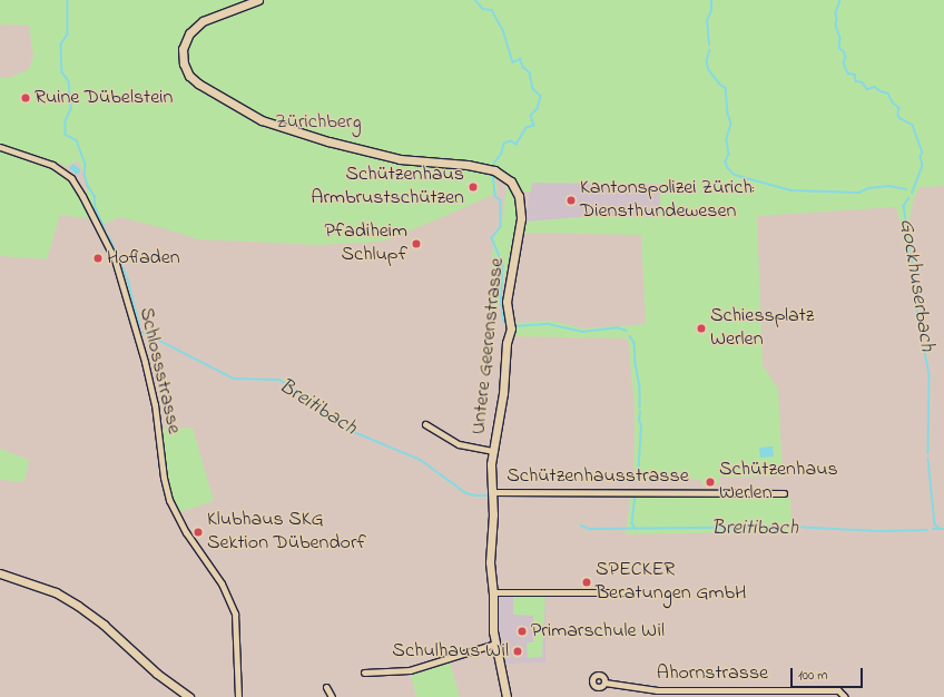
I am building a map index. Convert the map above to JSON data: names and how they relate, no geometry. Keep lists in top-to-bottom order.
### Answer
{
  "streets": {
    "street": [
      "Untere Geerenstrasse",
      "Schlossstrasse",
      "Schützenhausstrasse",
      "Ahornstrasse"
    ]
  },
  "crossings": [
    ["Untere Geerenstrasse", "Schützenhausstrasse"]
  ],
  "water": ["Gockhuserbach", "Breitibach"],
  "parks": ["Zürichberg"],
  "places": [
    "Ruine Dübelstein",
    "Schützenhaus Armbrustschützen",
    "Kantonspolizei Zürich: Diensthundewesen",
    "Pfadiheim Schlupf",
    "Hofladen",
    "Schiessplatz Werlen",
    "Schützenhaus Werlen",
    "Klubhaus SKG Sektion Dübendorf",
    "SPECKER Beratungen GmbH",
    "Primarschule Wil",
    "Schulhaus Wil"
  ],
  "scale_bar": "100 m"
}
